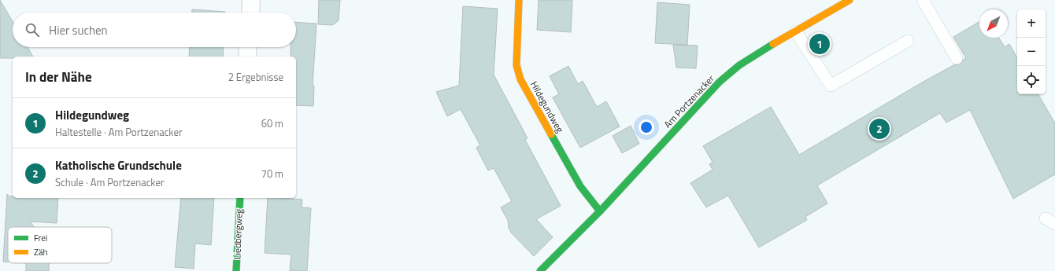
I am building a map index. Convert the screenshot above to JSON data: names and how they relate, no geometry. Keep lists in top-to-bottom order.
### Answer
{
  "streets": {
    "street": ["Am Portzenacker", "Hildegundweg", "Liedbergweg"]
  },
  "crossings": [
    ["Am Portzenacker", "Hildegundweg"]
  ],
  "legend": ["Frei", "Zäh"],
  "north": "bottom left",
  "page": {
    "map_buttons": ["+", "−"],
    "search": "Hier suchen",
    "pins": ["1", "2"],
    "heading": ["In der Nähe", "2 Ergebnisse"],
    "list": [
      {
        "mark": "1",
        "name": "Hildegundweg",
        "note": "Haltestelle · Am Portzenacker",
        "value": "60 m"
      },
      {
        "mark": "2",
        "name": "Katholische Grundschule",
        "note": "Schule · Am Portzenacker",
        "value": "70 m"
      }
    ]
  }
}
